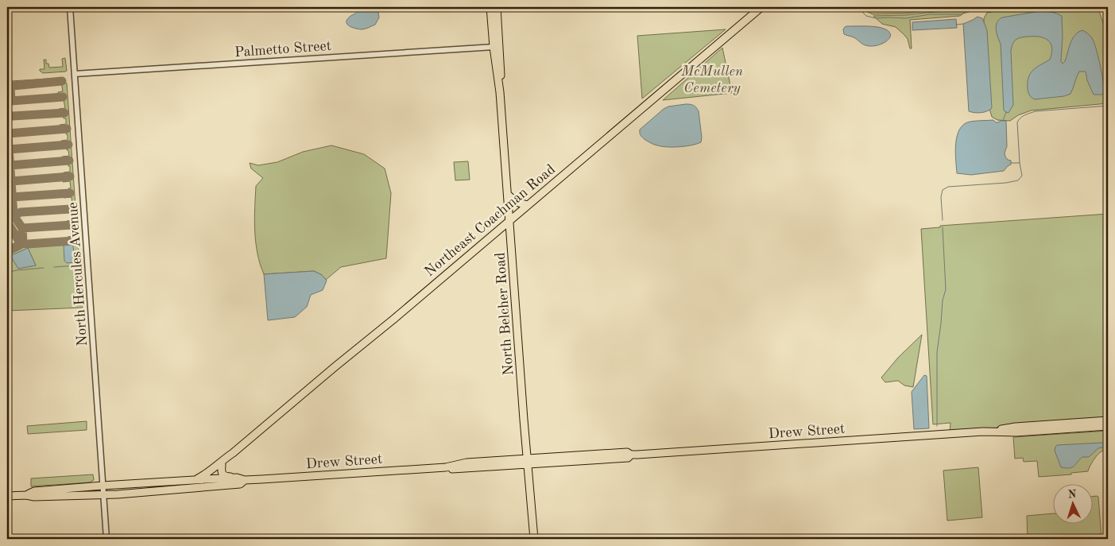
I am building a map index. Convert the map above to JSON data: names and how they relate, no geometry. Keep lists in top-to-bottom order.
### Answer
{
  "streets": {
    "main road": ["Northeast Coachman Road", "North Belcher Road", "Drew Street"],
    "street": ["Palmetto Street", "North Hercules Avenue"]
  },
  "crossings": [
    ["Palmetto Street", "North Hercules Avenue"],
    ["Palmetto Street", "North Belcher Road"],
    ["Northeast Coachman Road", "North Belcher Road"],
    ["Northeast Coachman Road", "Drew Street"],
    ["North Hercules Avenue", "Drew Street"],
    ["North Belcher Road", "Drew Street"]
  ],
  "parks": ["McMullen Cemetery"],
  "north": "top"
}
